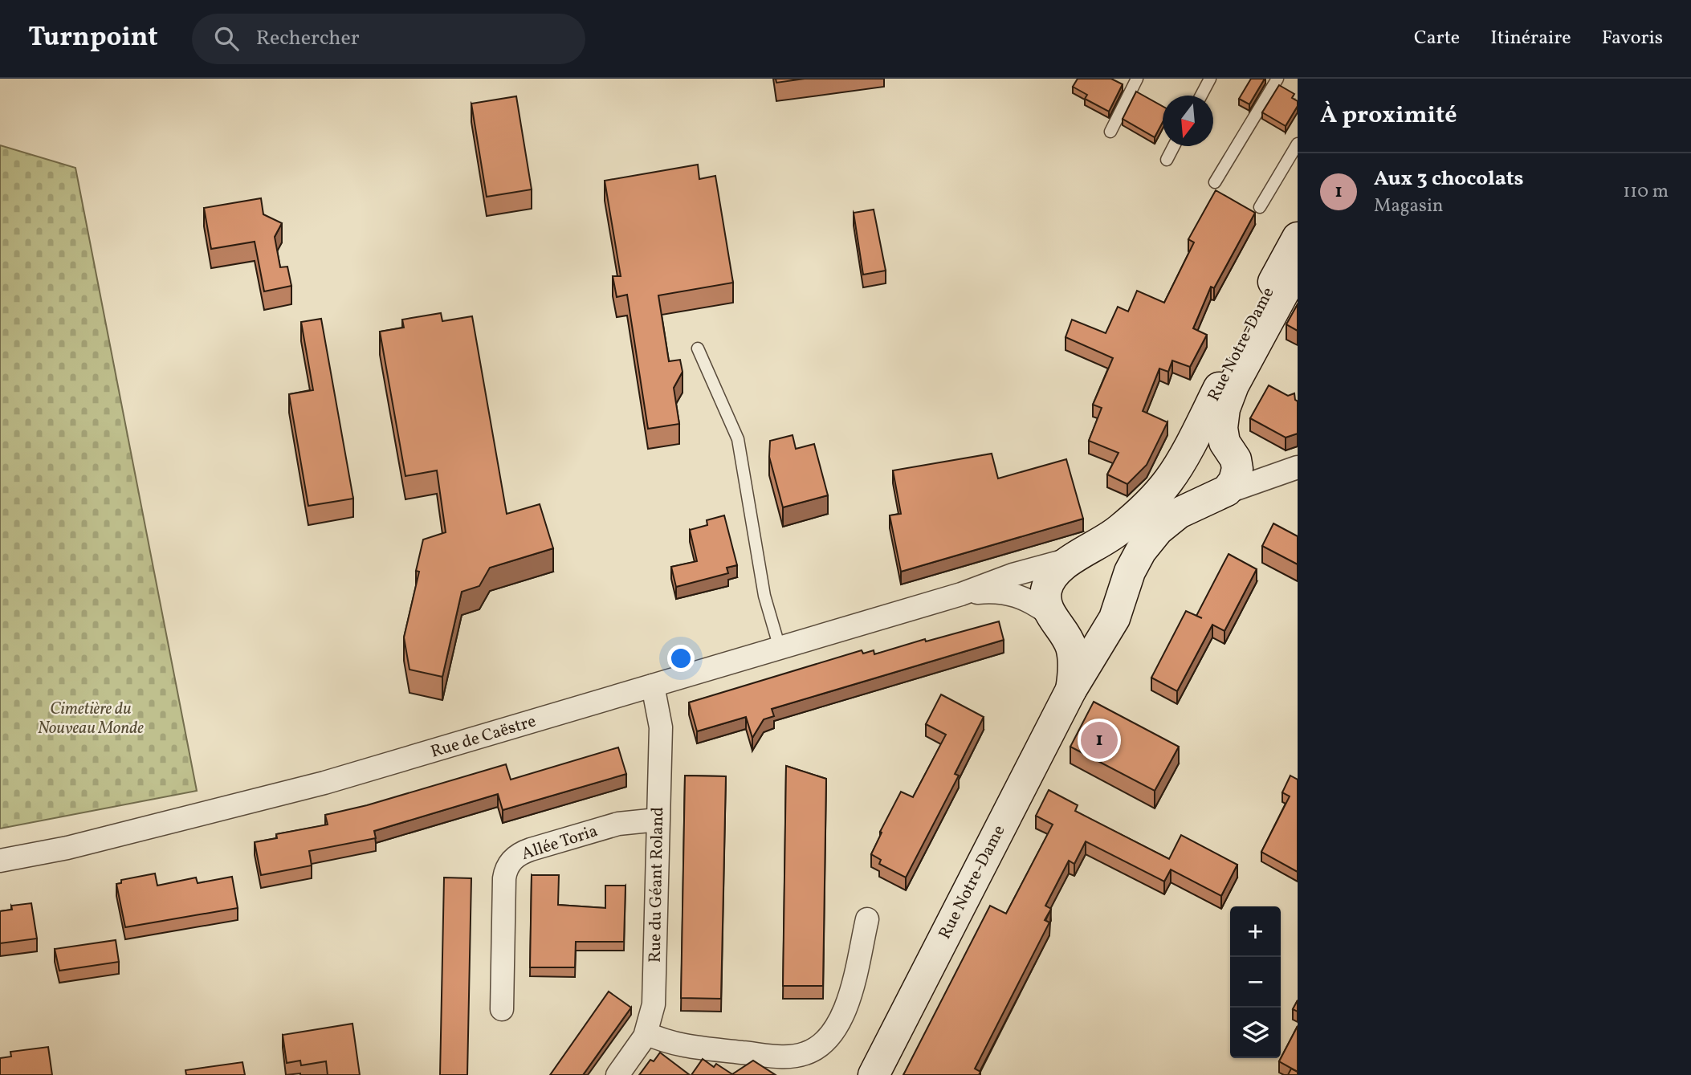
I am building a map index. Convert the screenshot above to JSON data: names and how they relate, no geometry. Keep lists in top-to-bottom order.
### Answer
{
  "streets": {
    "main road": ["Rue Notre-Dame"],
    "street": ["Rue de Caëstre", "Allée Toria", "Rue du Géant Roland"]
  },
  "crossings": [
    ["Rue Notre-Dame", "Rue de Caëstre"],
    ["Rue de Caëstre", "Rue du Géant Roland"],
    ["Allée Toria", "Rue du Géant Roland"]
  ],
  "parks": ["Cimetière du Nouveau Monde"],
  "north": "bottom",
  "page": {
    "header": "Turnpoint",
    "search": "Rechercher",
    "nav": ["Carte", "Itinéraire", "Favoris"],
    "heading": "À proximité",
    "list": [
      {
        "mark": "1",
        "name": "Aux 3 chocolats",
        "note": "Magasin",
        "value": "110 m"
      }
    ],
    "pins": "1",
    "map_buttons": ["+", "−"]
  }
}
